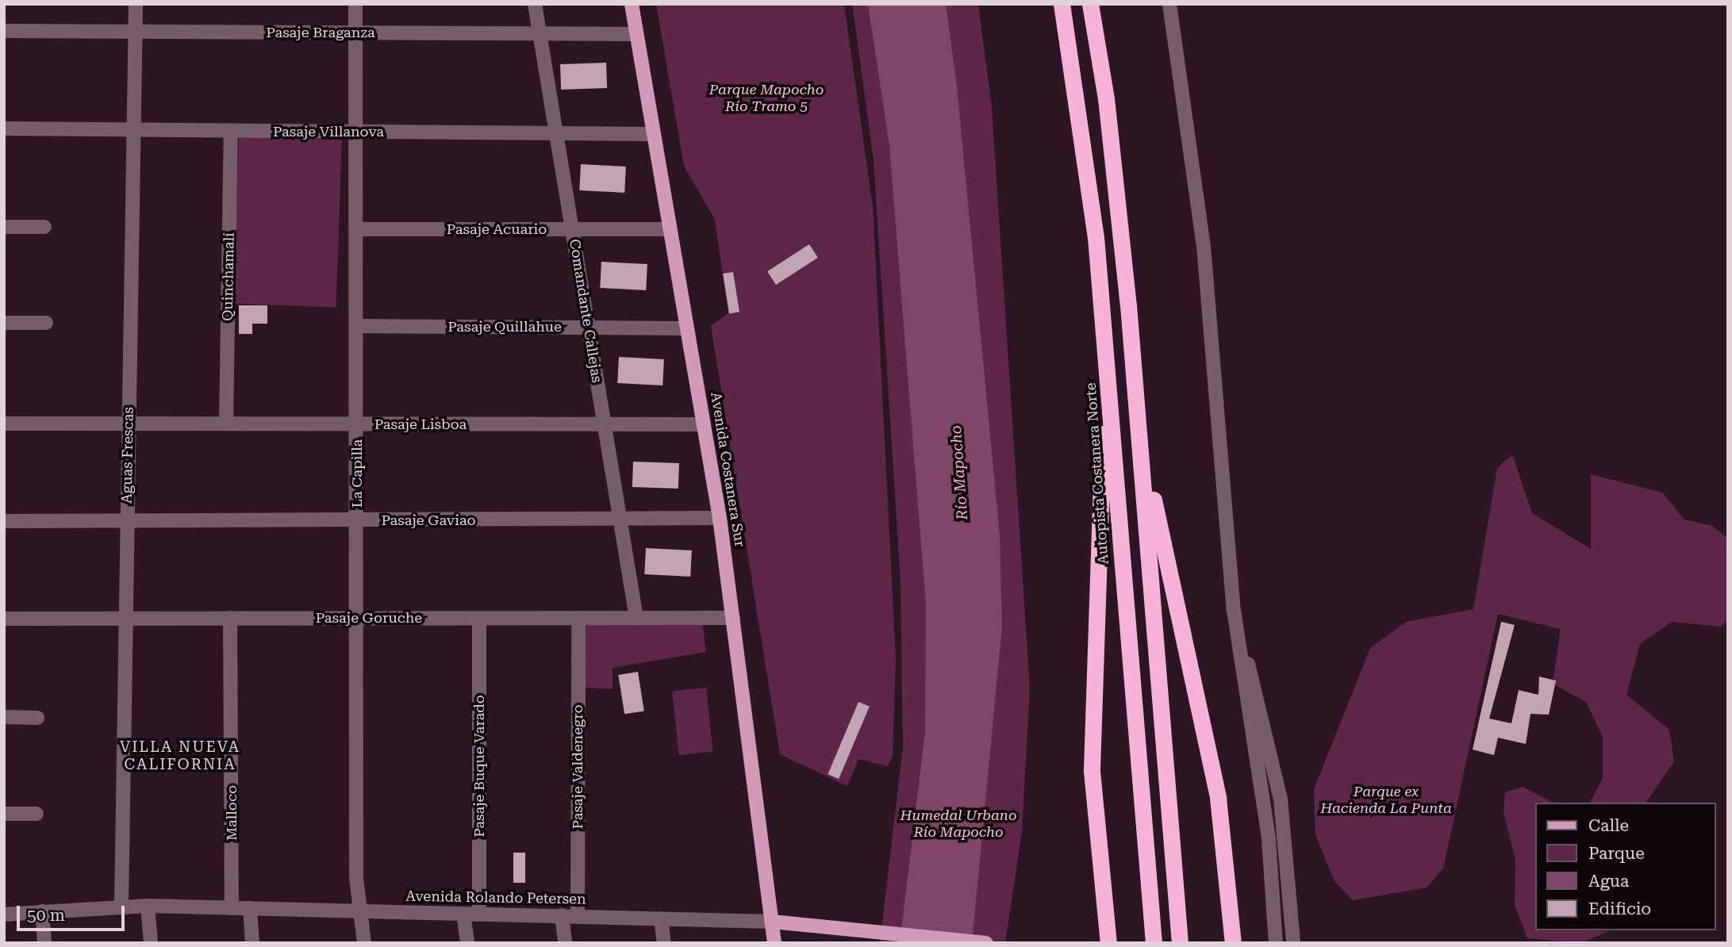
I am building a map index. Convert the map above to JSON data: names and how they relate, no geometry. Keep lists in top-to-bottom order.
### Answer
{
  "streets": {
    "highway": ["Autopista Costanera Norte"],
    "main road": ["Avenida Costanera Sur", "Avenida Rolando Petersen"],
    "street": [
      "Pasaje Braganza",
      "Pasaje Villanova",
      "Pasaje Acuario",
      "Quinchamalí",
      "Comandante Callejas",
      "Pasaje Quillahue",
      "Pasaje Lisboa",
      "Aguas Frescas",
      "La Capilla",
      "Pasaje Gaviao",
      "Pasaje Goruche",
      "Pasaje Buque Varado",
      "Pasaje Valdenegro",
      "Malloco"
    ]
  },
  "crossings": [
    ["Pasaje Braganza", "Comandante Callejas"],
    ["Pasaje Braganza", "Aguas Frescas"],
    ["Pasaje Braganza", "Avenida Costanera Sur"],
    ["Pasaje Braganza", "La Capilla"],
    ["Pasaje Villanova", "Quinchamalí"],
    ["Pasaje Villanova", "Comandante Callejas"],
    ["Pasaje Villanova", "Aguas Frescas"],
    ["Pasaje Villanova", "Avenida Costanera Sur"],
    ["Pasaje Villanova", "La Capilla"],
    ["Pasaje Acuario", "Comandante Callejas"],
    ["Pasaje Acuario", "Avenida Costanera Sur"],
    ["Pasaje Acuario", "La Capilla"],
    ["Quinchamalí", "Pasaje Lisboa"],
    ["Comandante Callejas", "Pasaje Quillahue"],
    ["Comandante Callejas", "Pasaje Lisboa"],
    ["Comandante Callejas", "Pasaje Gaviao"],
    ["Comandante Callejas", "Pasaje Goruche"],
    ["Pasaje Quillahue", "Avenida Costanera Sur"],
    ["Pasaje Quillahue", "La Capilla"],
    ["Pasaje Lisboa", "Aguas Frescas"],
    ["Pasaje Lisboa", "Avenida Costanera Sur"],
    ["Pasaje Lisboa", "La Capilla"],
    ["Aguas Frescas", "Pasaje Gaviao"],
    ["Aguas Frescas", "Pasaje Goruche"],
    ["Aguas Frescas", "Avenida Rolando Petersen"],
    ["Avenida Costanera Sur", "Pasaje Gaviao"],
    ["Avenida Costanera Sur", "Pasaje Goruche"],
    ["Avenida Costanera Sur", "Avenida Rolando Petersen"],
    ["La Capilla", "Pasaje Gaviao"],
    ["La Capilla", "Pasaje Goruche"],
    ["La Capilla", "Avenida Rolando Petersen"],
    ["Pasaje Goruche", "Pasaje Buque Varado"],
    ["Pasaje Goruche", "Pasaje Valdenegro"],
    ["Pasaje Goruche", "Malloco"],
    ["Pasaje Buque Varado", "Avenida Rolando Petersen"],
    ["Pasaje Valdenegro", "Avenida Rolando Petersen"],
    ["Malloco", "Avenida Rolando Petersen"]
  ],
  "districts": ["VILLA NUEVA CALIFORNIA"],
  "water": ["Río Mapocho"],
  "parks": ["Parque Mapocho Río Tramo 5", "Parque ex Hacienda La Punta", "Humedal Urbano Río Mapocho"],
  "legend": [
    "Calle",
    "Parque",
    "Agua",
    "Edificio"
  ],
  "scale_bar": "50 m"
}
